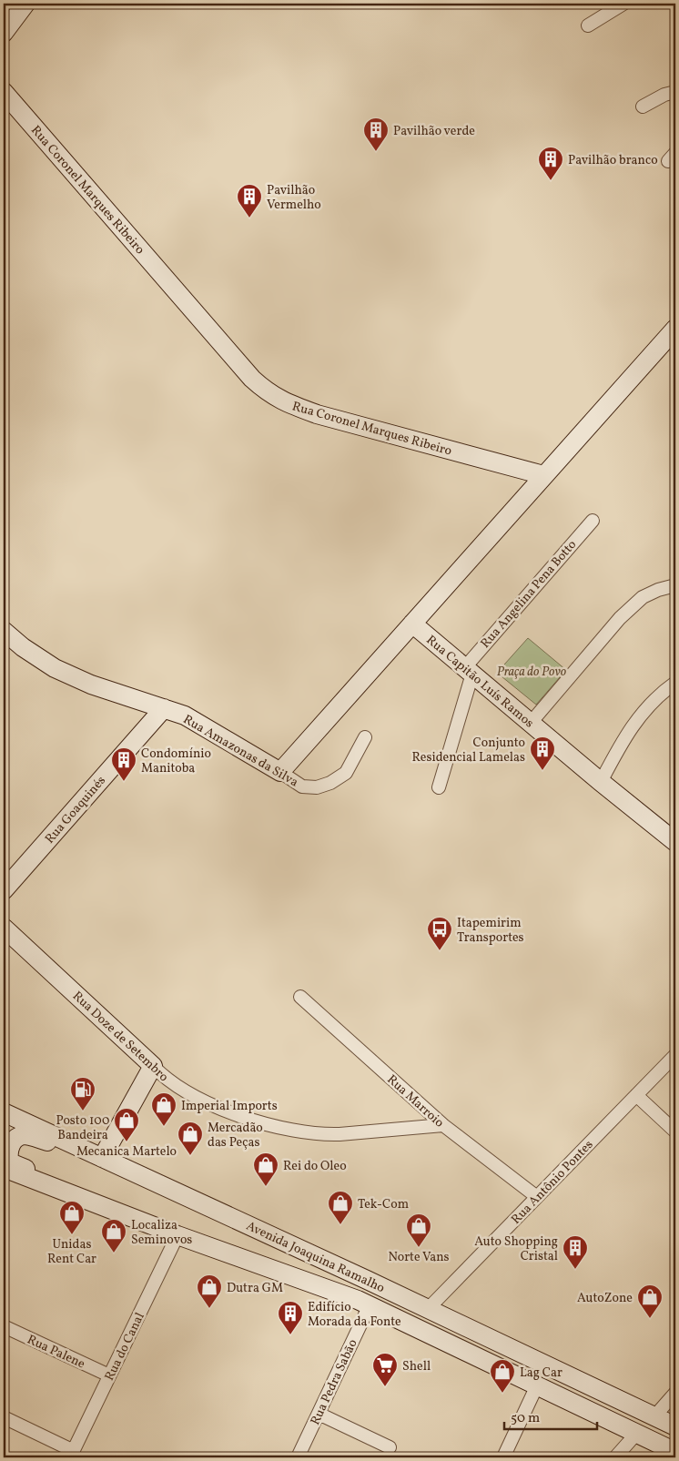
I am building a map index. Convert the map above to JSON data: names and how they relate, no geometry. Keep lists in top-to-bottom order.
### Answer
{
  "streets": {
    "street": [
      "Rua Coronel Marques Ribeiro",
      "Rua Angelina Pena Botto",
      "Rua Capitão Luís Ramos",
      "Rua Amazonas da Silva",
      "Rua Goaquinés",
      "Rua Doze de Setembro",
      "Rua Marroio",
      "Rua Antônio Pontes",
      "Avenida Joaquina Ramalho",
      "Rua do Canal",
      "Rua Palene",
      "Rua Pedra Sabão"
    ]
  },
  "crossings": [
    ["Rua Angelina Pena Botto", "Rua Capitão Luís Ramos"],
    ["Rua Amazonas da Silva", "Rua Goaquinés"],
    ["Rua Doze de Setembro", "Rua Marroio"],
    ["Rua Marroio", "Rua Antônio Pontes"],
    ["Rua Antônio Pontes", "Avenida Joaquina Ramalho"],
    ["Avenida Joaquina Ramalho", "Rua do Canal"],
    ["Avenida Joaquina Ramalho", "Rua Pedra Sabão"],
    ["Rua do Canal", "Rua Palene"]
  ],
  "parks": ["Praça do Povo"],
  "places": {
    "building": [
      "Pavilhão verde",
      "Pavilhão branco",
      "Pavilhão Vermelho",
      "Conjunto Residencial Lamelas",
      "Condomínio Manitoba",
      "Auto Shopping Cristal",
      "Edifício Morada da Fonte"
    ],
    "bus stop": ["Itapemirim Transportes"],
    "fuel station": ["Posto 100 Bandeira"],
    "shop": [
      "Imperial Imports",
      "Mecanica Martelo",
      "Mercadão das Peças",
      "Rei do Oleo",
      "Tek-Com",
      "Unidas Rent Car",
      "Norte Vans",
      "Localiza Seminovos",
      "Dutra GM",
      "AutoZone",
      "Lag Car"
    ],
    "supermarket": ["Shell"]
  },
  "scale_bar": "50 m"
}
